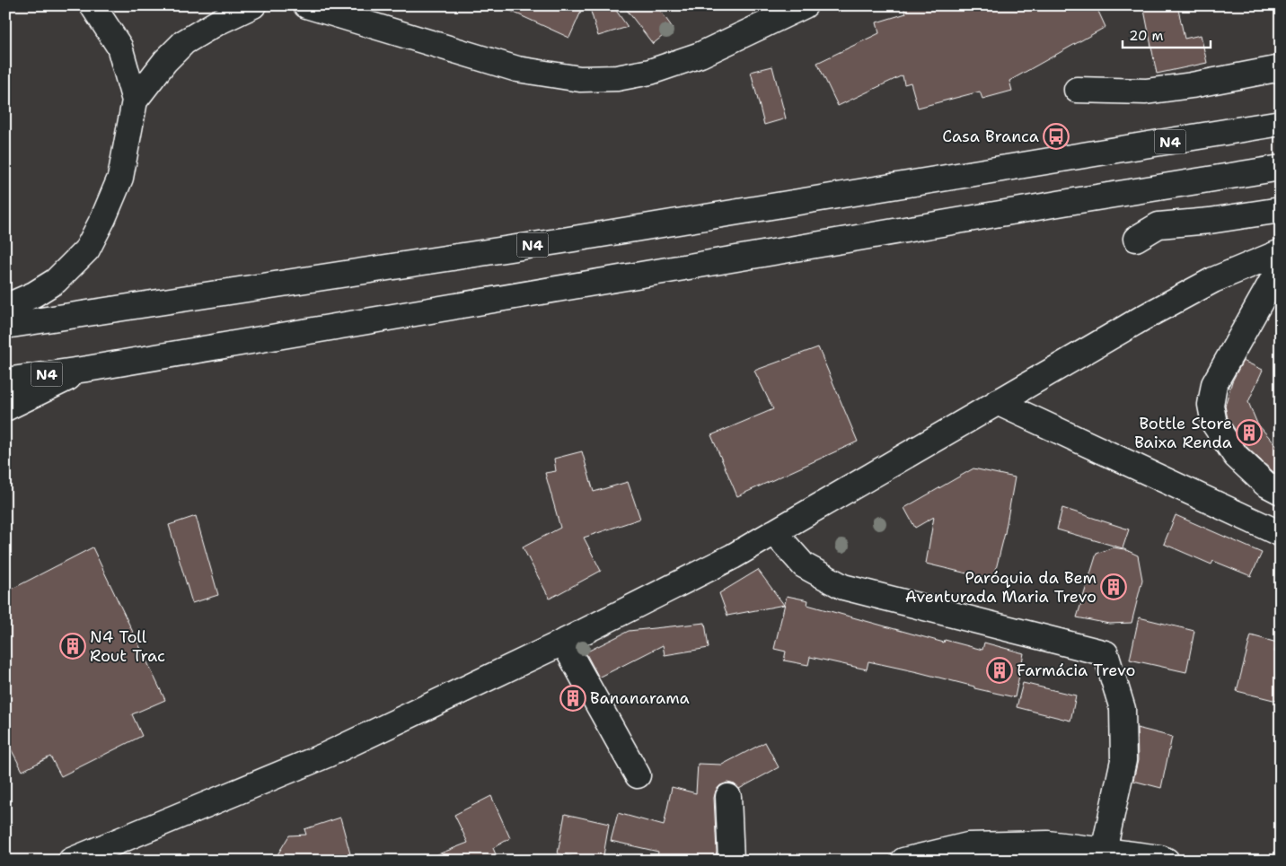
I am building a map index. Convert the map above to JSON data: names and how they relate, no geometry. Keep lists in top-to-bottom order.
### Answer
{
  "streets": {
    "main road": ["N4"]
  },
  "places": {
    "bus stop": ["Casa Branca"],
    "building": [
      "Bottle Store Baixa Renda",
      "Paróquia da Bem Aventurada Maria Trevo",
      "N4 Toll Rout Trac",
      "Farmácia Trevo",
      "Bananarama"
    ]
  },
  "scale_bar": "20 m"
}
